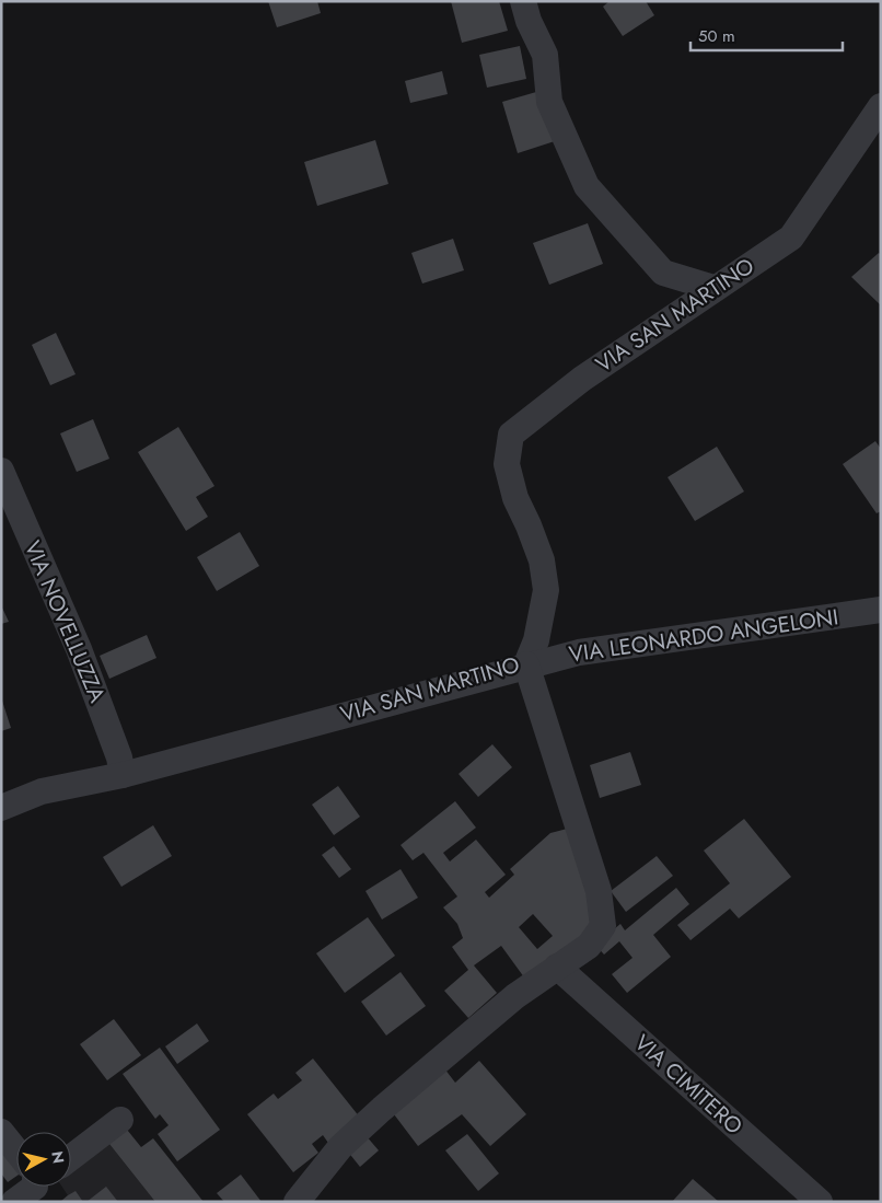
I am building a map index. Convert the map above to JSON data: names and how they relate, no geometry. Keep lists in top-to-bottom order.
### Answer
{
  "streets": {
    "street": [
      "VIA SAN MARTINO",
      "VIA NOVELLUZZA",
      "VIA LEONARDO ANGELONI",
      "VIA CIMITERO"
    ]
  },
  "crossings": [
    ["VIA SAN MARTINO", "VIA NOVELLUZZA"],
    ["VIA SAN MARTINO", "VIA LEONARDO ANGELONI"]
  ],
  "scale_bar": "50 m",
  "north": "right"
}
